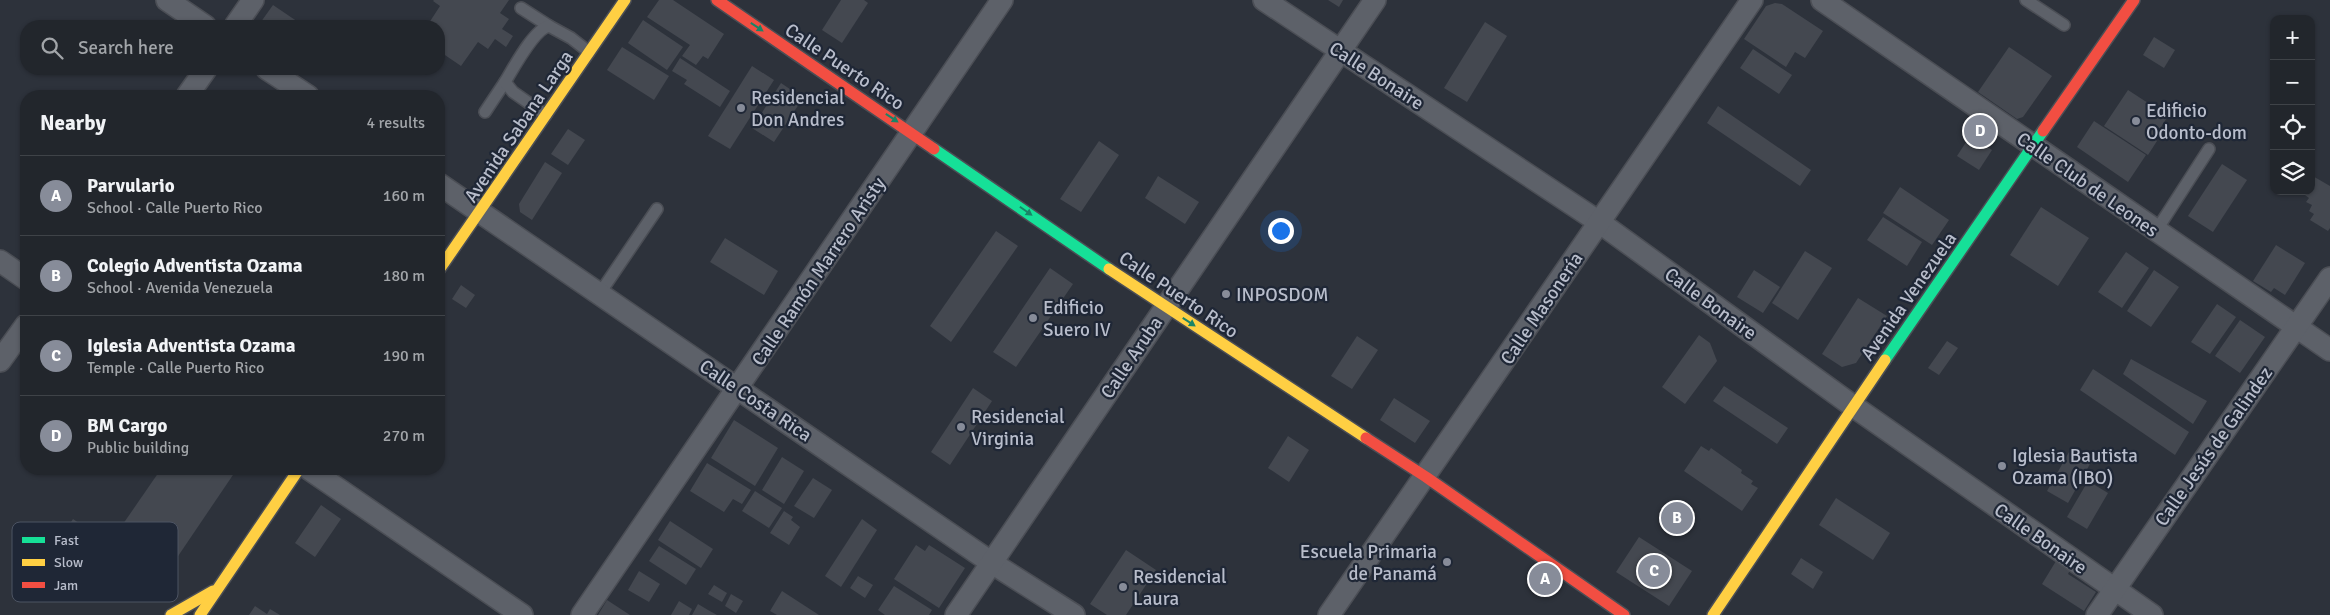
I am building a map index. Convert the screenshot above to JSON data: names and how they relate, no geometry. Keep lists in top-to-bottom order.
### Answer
{
  "streets": {
    "main road": ["Calle Puerto Rico", "Avenida Sabana Larga", "Avenida Venezuela"],
    "street": [
      "Calle Bonaire",
      "Calle Club de Leones",
      "Calle Ramón Marrero Aristy",
      "Calle Masonería",
      "Calle Aruba",
      "Calle Costa Rica",
      "Calle Jesús de Galindez"
    ]
  },
  "crossings": [
    ["Calle Puerto Rico", "Calle Ramón Marrero Aristy"],
    ["Calle Puerto Rico", "Calle Masonería"],
    ["Calle Puerto Rico", "Calle Aruba"],
    ["Calle Bonaire", "Avenida Venezuela"],
    ["Calle Bonaire", "Calle Masonería"],
    ["Calle Bonaire", "Calle Aruba"],
    ["Calle Bonaire", "Calle Jesús de Galindez"],
    ["Avenida Sabana Larga", "Calle Costa Rica"],
    ["Calle Club de Leones", "Avenida Venezuela"],
    ["Calle Club de Leones", "Calle Jesús de Galindez"],
    ["Calle Ramón Marrero Aristy", "Calle Costa Rica"],
    ["Calle Aruba", "Calle Costa Rica"]
  ],
  "one_way": ["Calle Puerto Rico"],
  "places": [
    "Residencial Don Andres",
    "Edificio Odonto-dom",
    "INPOSDOM",
    "Edificio Suero IV",
    "Residencial Virginia",
    "Iglesia Bautista Ozama (IBO)",
    "Escuela Primaria de Panamá",
    "Residencial Laura"
  ],
  "legend": ["Fast", "Slow", "Jam"],
  "page": {
    "map_buttons": ["+", "−"],
    "search": "Search here",
    "heading": ["Nearby", "4 results"],
    "pins": [
      "D",
      "B",
      "C",
      "A"
    ],
    "list": [
      {
        "mark": "A",
        "name": "Parvulario",
        "note": "School · Calle Puerto Rico",
        "value": "160 m"
      },
      {
        "mark": "B",
        "name": "Colegio Adventista Ozama",
        "note": "School · Avenida Venezuela",
        "value": "180 m"
      },
      {
        "mark": "C",
        "name": "Iglesia Adventista Ozama",
        "note": "Temple · Calle Puerto Rico",
        "value": "190 m"
      },
      {
        "mark": "D",
        "name": "BM Cargo",
        "note": "Public building",
        "value": "270 m"
      }
    ]
  }
}
